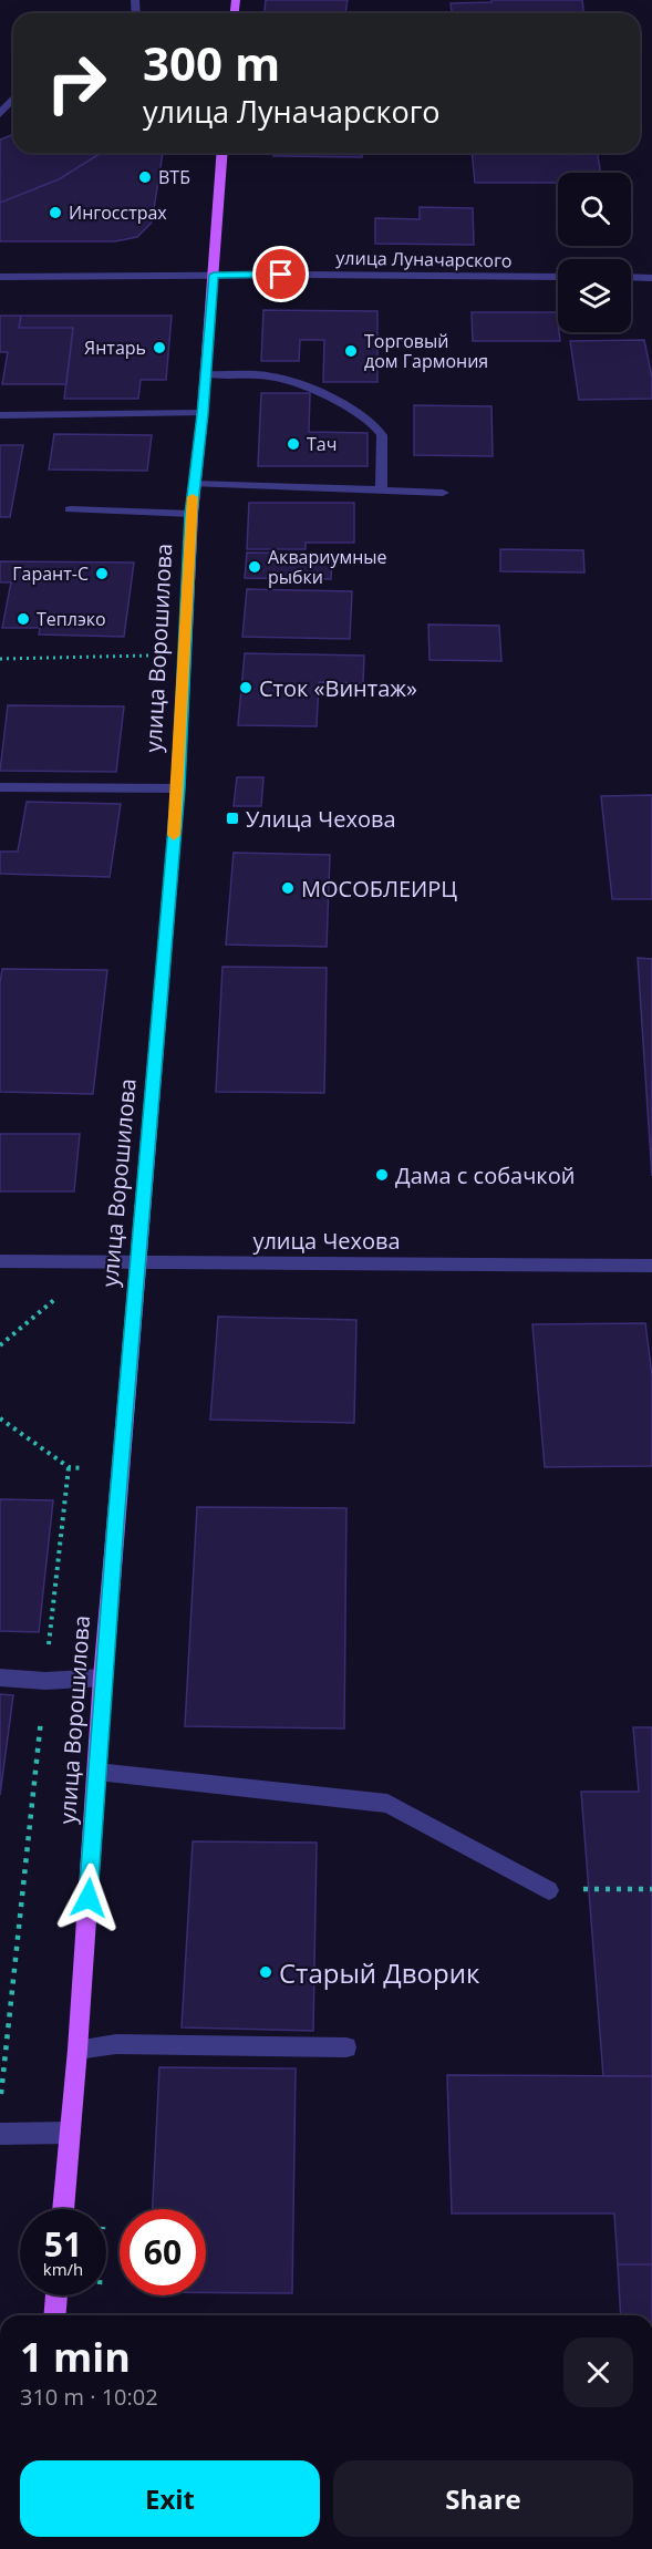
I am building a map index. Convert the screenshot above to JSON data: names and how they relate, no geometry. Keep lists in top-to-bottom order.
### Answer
{
  "streets": {
    "main road": ["улица Ворошилова"],
    "street": ["улица Луначарского", "улица Чехова"]
  },
  "crossings": [
    ["улица Луначарского", "улица Ворошилова"],
    ["улица Ворошилова", "улица Чехова"]
  ],
  "places": {
    "other": [
      "ВТБ",
      "Ингосстрах",
      "Янтарь",
      "Торговый дом Гармония",
      "Тач",
      "Аквариумные рыбки",
      "Гарант-С",
      "Теплэко",
      "Сток «Винтаж»",
      "МОСОБЛЕИРЦ",
      "Дама с собачкой",
      "Старый Дворик"
    ],
    "transit": ["Улица Чехова"]
  },
  "page": {
    "turn": ["300 m", "улица Луначарского"],
    "speed": "51 km/h",
    "limit": "60",
    "heading": ["1 min", "310 m · 10:02"],
    "buttons": ["Exit", "Share"]
  }
}
